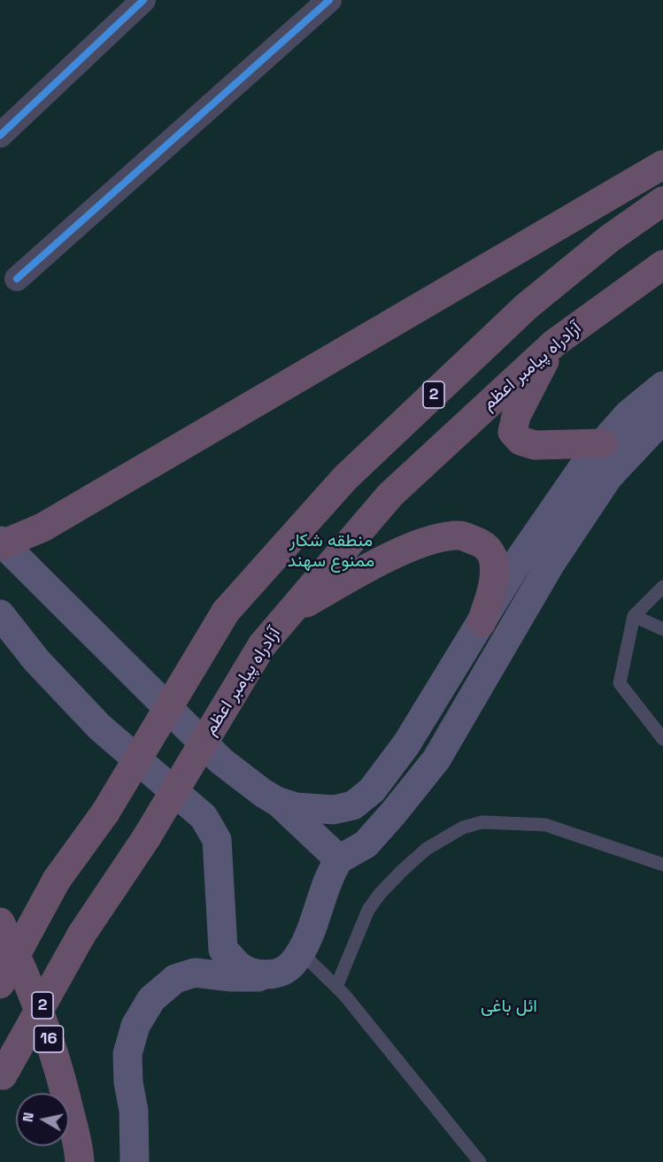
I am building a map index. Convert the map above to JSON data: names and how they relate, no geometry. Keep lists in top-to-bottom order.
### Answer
{
  "streets": {
    "highway": ["آزادراه پیامبر اعظم", "2", "16"]
  },
  "parks": ["منطقه شکار ممنوع سهند", "ائل باغی"],
  "north": "left"
}
